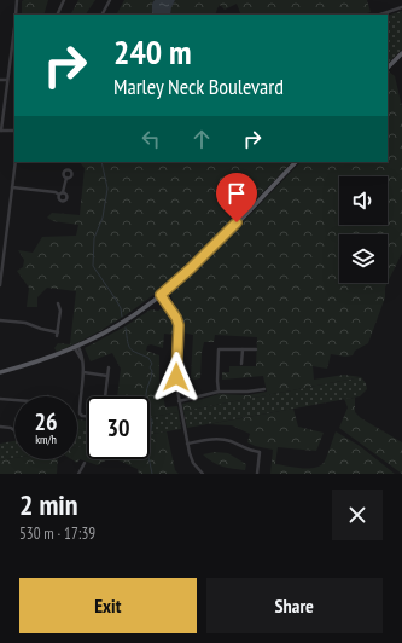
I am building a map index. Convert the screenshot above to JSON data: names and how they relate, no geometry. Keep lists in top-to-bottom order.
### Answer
{
  "page": {
    "turn": ["240 m", "Marley Neck Boulevard"],
    "speed": "26 km/h",
    "limit": "30",
    "heading": ["2 min", "530 m · 17:39"],
    "buttons": ["Exit", "Share"]
  }
}
